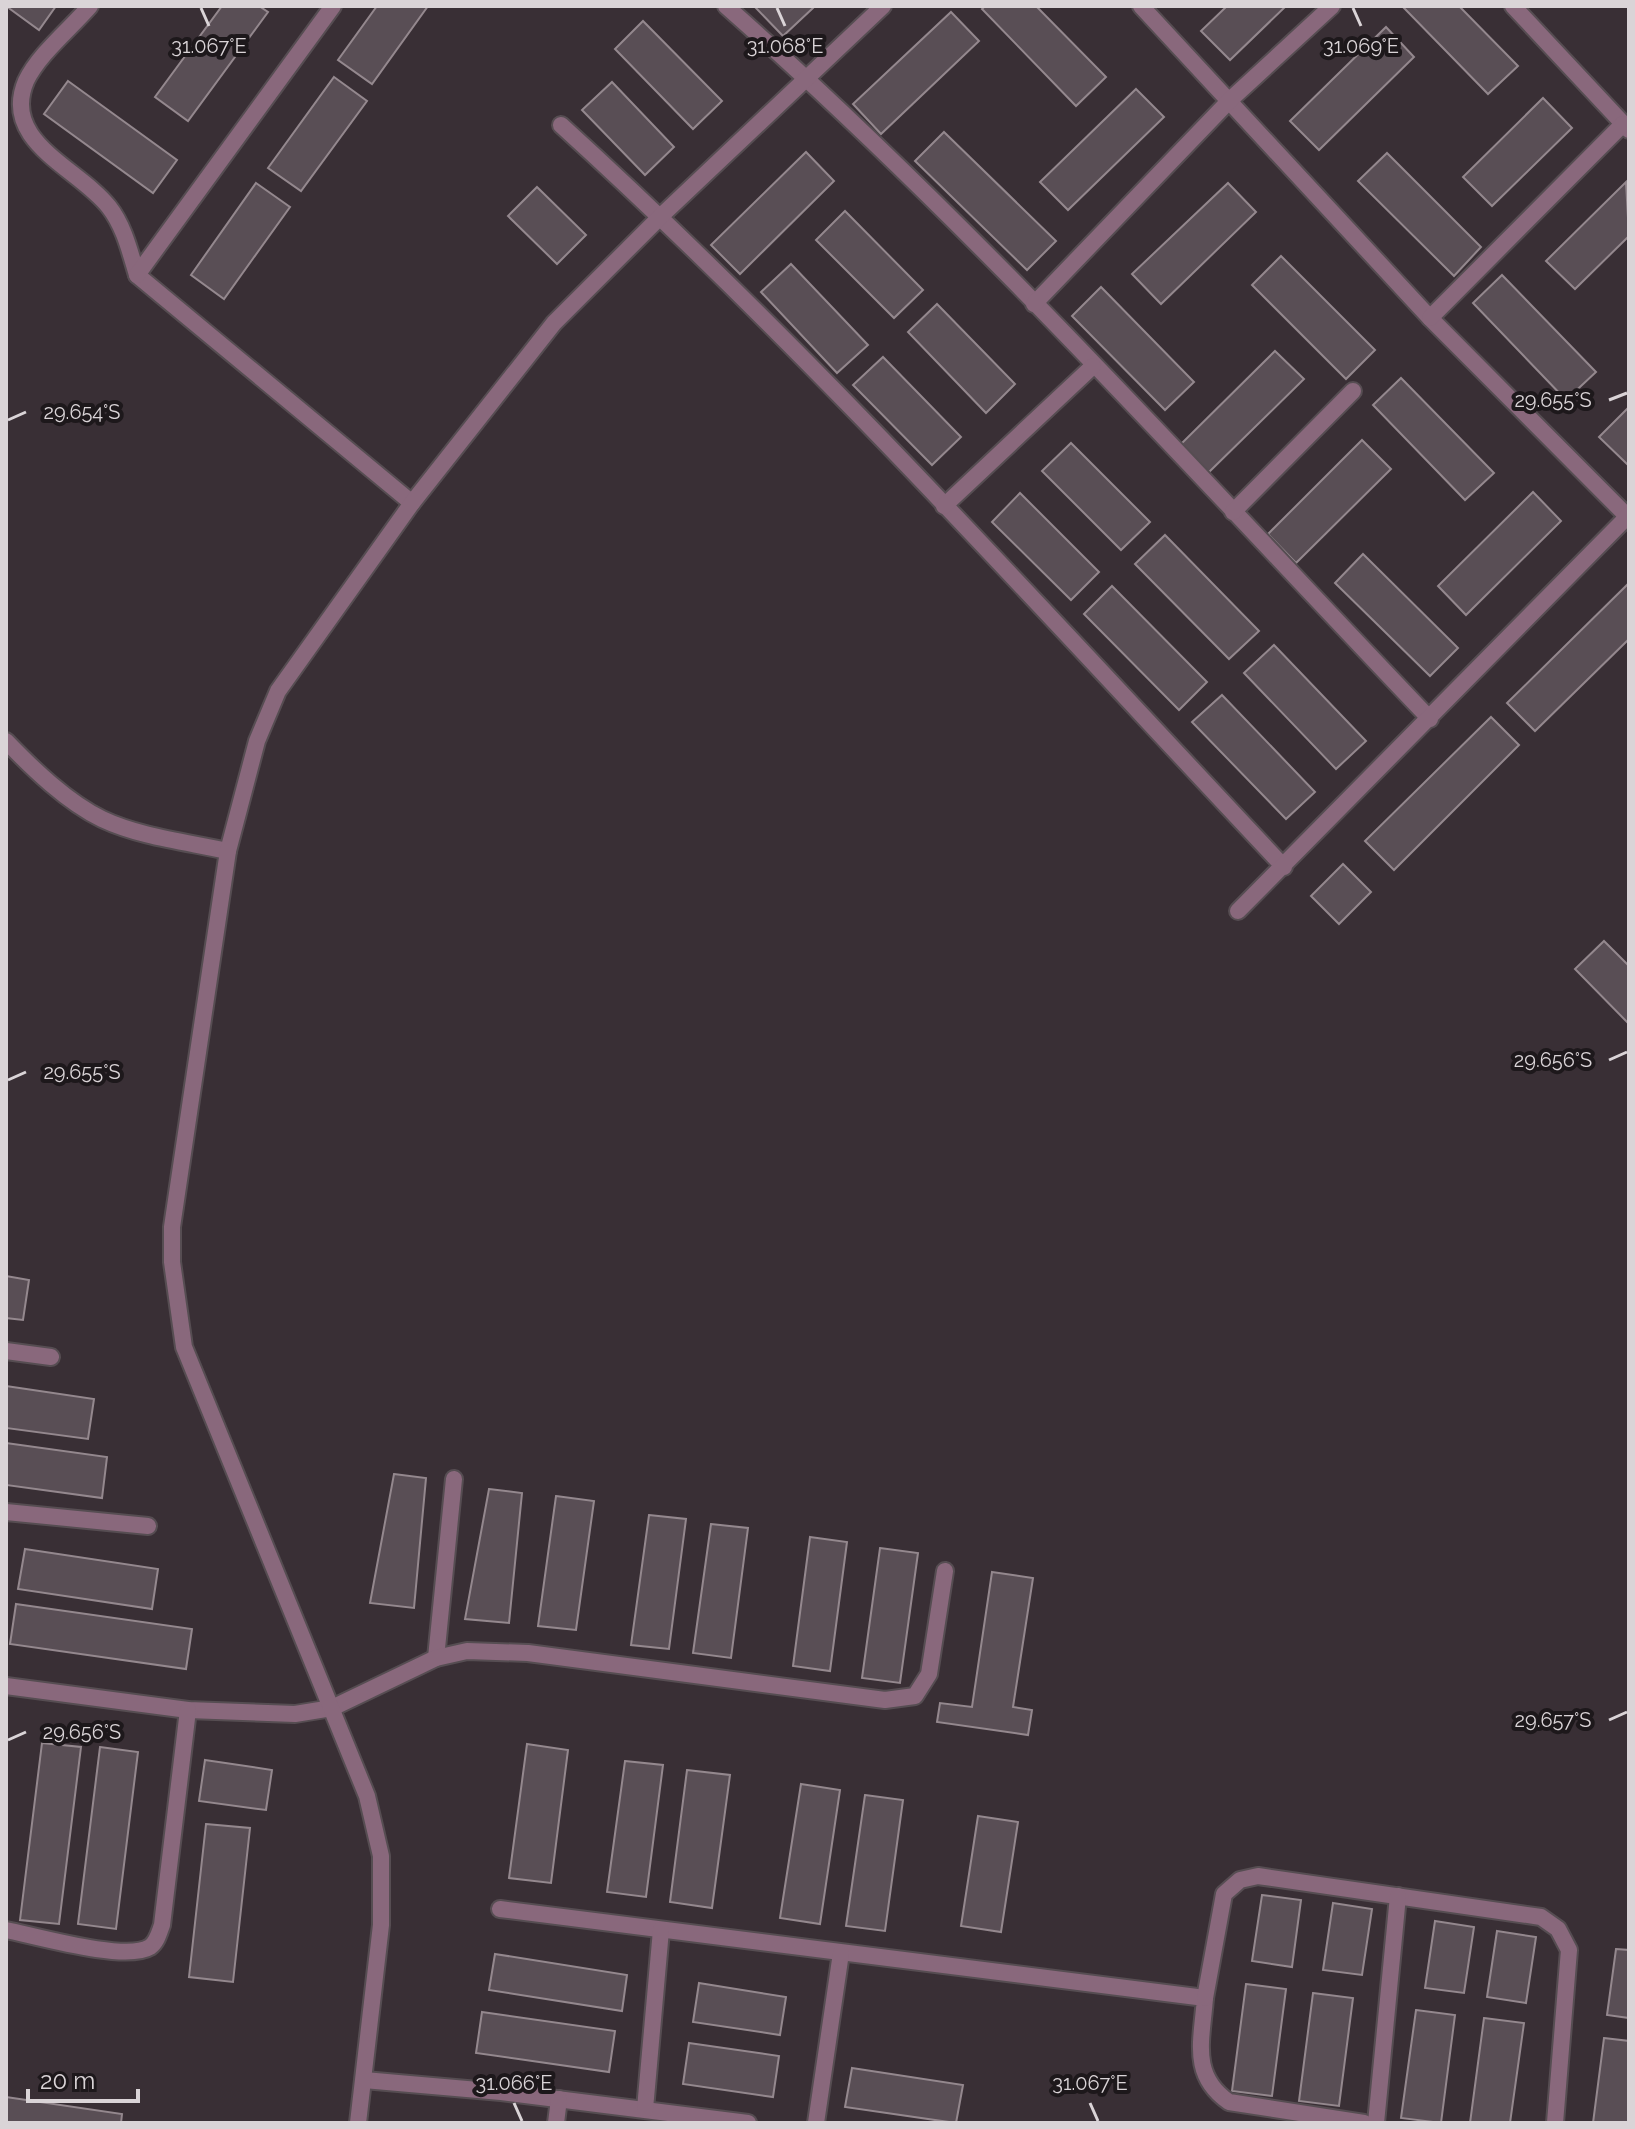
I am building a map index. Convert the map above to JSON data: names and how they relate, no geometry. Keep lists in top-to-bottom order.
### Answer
{
  "scale_bar": "20 m",
  "coordinates": [
    "31.067°E",
    "31.068°E",
    "31.069°E",
    "29.655°S",
    "29.654°S",
    "29.656°S",
    "29.657°S",
    "31.066°E"
  ]
}
